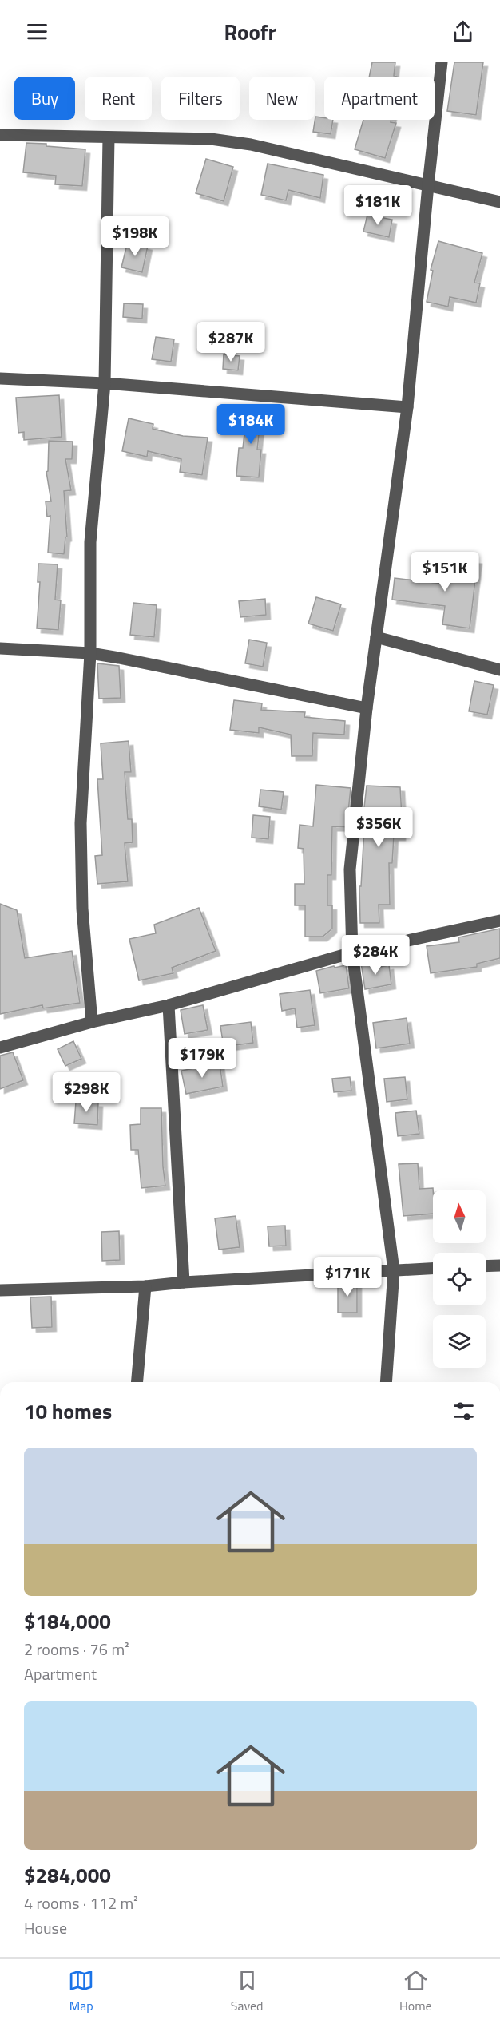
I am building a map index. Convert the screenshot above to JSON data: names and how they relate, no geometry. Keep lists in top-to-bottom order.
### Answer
{
  "north": "top",
  "page": {
    "header": "Roofr",
    "chip": [
      "Buy",
      "Rent",
      "Filters",
      "New",
      "Apartment"
    ],
    "price": [
      "$181K",
      "$198K",
      "$287K",
      "$184K",
      "$151K",
      "$356K",
      "$284K",
      "$179K",
      "$298K",
      "$171K"
    ],
    "heading": "10 homes",
    "list": [
      {
        "name": "$184,000",
        "note": "2 rooms · 76 m² · Apartment"
      },
      {
        "name": "$284,000",
        "note": "4 rooms · 112 m² · House"
      }
    ],
    "tabs": ["Map", "Saved", "Home"]
  }
}
